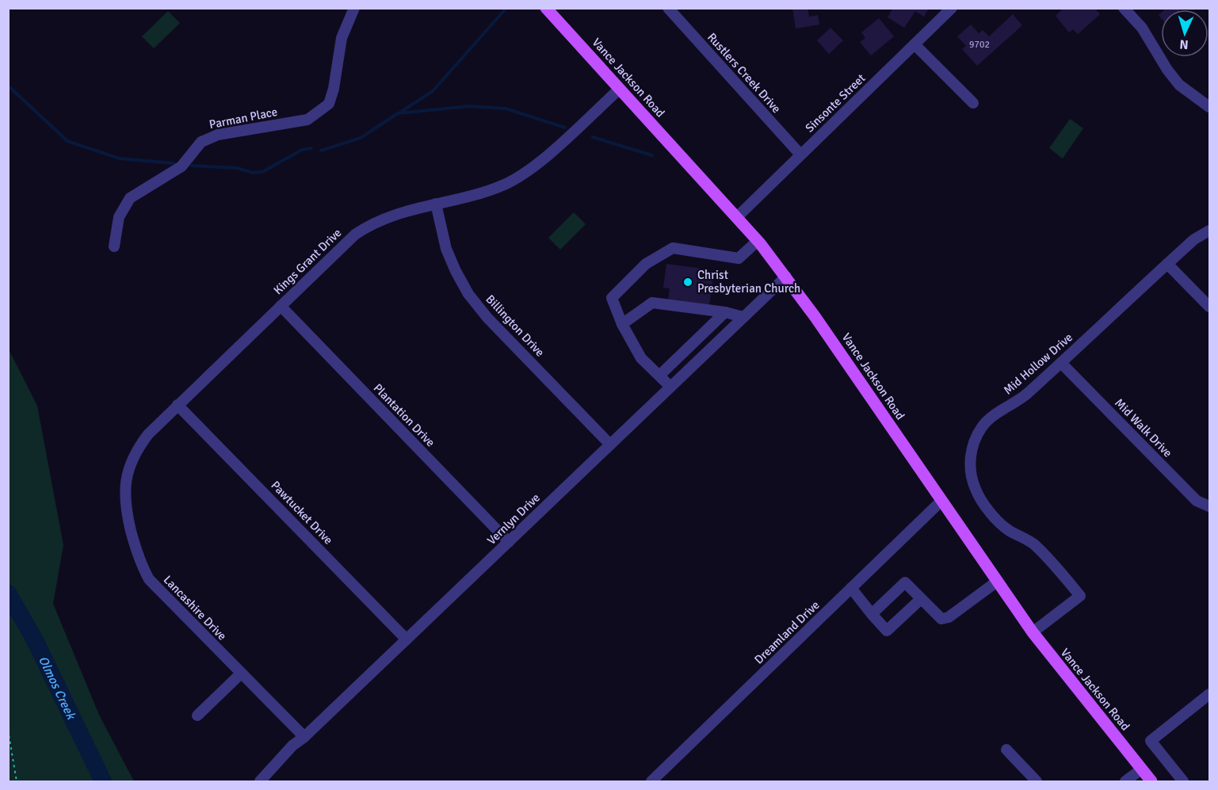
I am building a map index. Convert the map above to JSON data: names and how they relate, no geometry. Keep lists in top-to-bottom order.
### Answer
{
  "streets": {
    "main road": ["Vance Jackson Road"],
    "street": [
      "Rustlers Creek Drive",
      "Sinsonte Street",
      "Parman Place",
      "Kings Grant Drive",
      "Billington Drive",
      "Mid Hollow Drive",
      "Plantation Drive",
      "Mid Walk Drive",
      "Pawtucket Drive",
      "Vernlyn Drive",
      "Lancashire Drive",
      "Dreamland Drive"
    ]
  },
  "crossings": [
    ["Rustlers Creek Drive", "Sinsonte Street"],
    ["Vance Jackson Road", "Sinsonte Street"],
    ["Vance Jackson Road", "Kings Grant Drive"],
    ["Vance Jackson Road", "Mid Hollow Drive"],
    ["Vance Jackson Road", "Vernlyn Drive"],
    ["Vance Jackson Road", "Dreamland Drive"],
    ["Kings Grant Drive", "Billington Drive"],
    ["Kings Grant Drive", "Plantation Drive"],
    ["Kings Grant Drive", "Pawtucket Drive"],
    ["Kings Grant Drive", "Lancashire Drive"],
    ["Billington Drive", "Vernlyn Drive"],
    ["Mid Hollow Drive", "Mid Walk Drive"],
    ["Plantation Drive", "Vernlyn Drive"],
    ["Pawtucket Drive", "Vernlyn Drive"],
    ["Vernlyn Drive", "Lancashire Drive"]
  ],
  "water": ["Olmos Creek"],
  "places": ["Christ Presbyterian Church"],
  "house_numbers": ["9702"],
  "north": "bottom"
}
